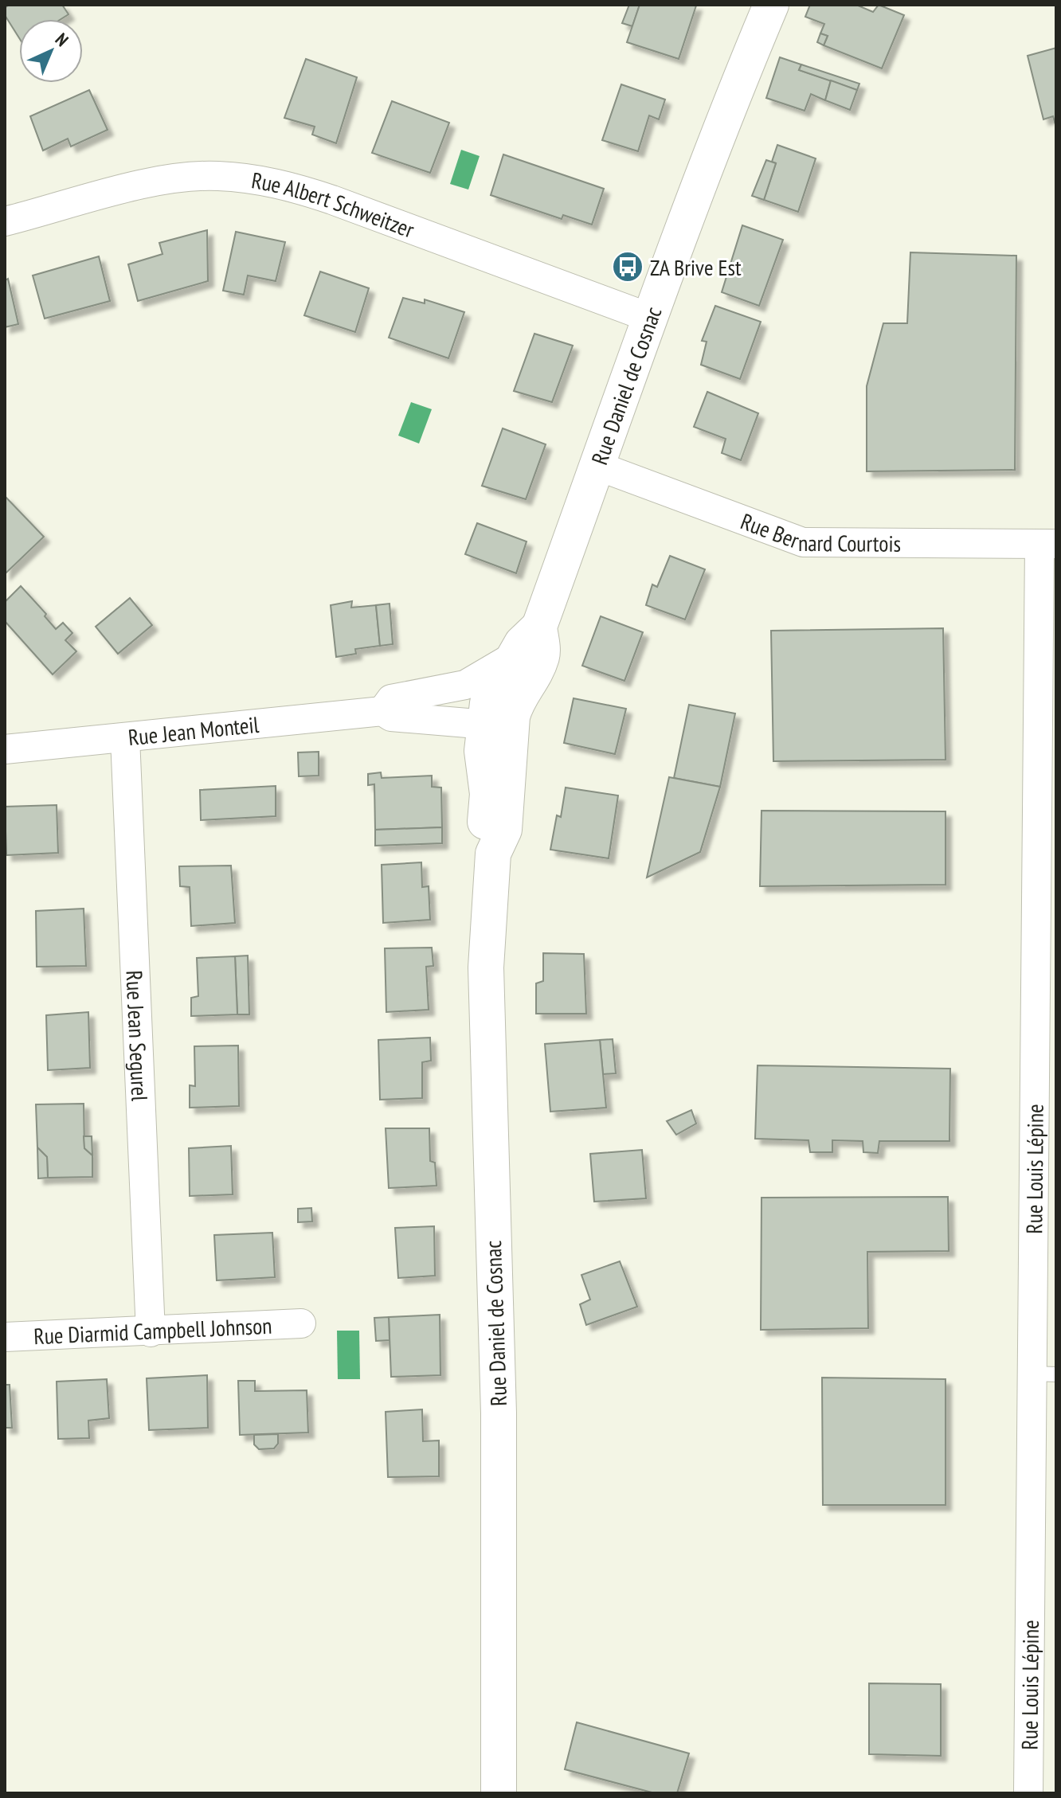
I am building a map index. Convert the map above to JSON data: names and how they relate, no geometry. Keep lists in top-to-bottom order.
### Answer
{
  "streets": {
    "street": [
      "Rue Albert Schweitzer",
      "Rue Daniel de Cosnac",
      "Rue Bernard Courtois",
      "Rue Jean Monteil",
      "Rue Jean Segurel",
      "Rue Louis Lépine",
      "Rue Diarmid Campbell Johnson"
    ]
  },
  "crossings": [
    ["Rue Albert Schweitzer", "Rue Daniel de Cosnac"],
    ["Rue Daniel de Cosnac", "Rue Bernard Courtois"],
    ["Rue Daniel de Cosnac", "Rue Jean Monteil"],
    ["Rue Bernard Courtois", "Rue Louis Lépine"],
    ["Rue Jean Monteil", "Rue Jean Segurel"],
    ["Rue Jean Segurel", "Rue Diarmid Campbell Johnson"]
  ],
  "places": {
    "bus stop": ["ZA Brive Est"]
  },
  "north": "top right"
}
